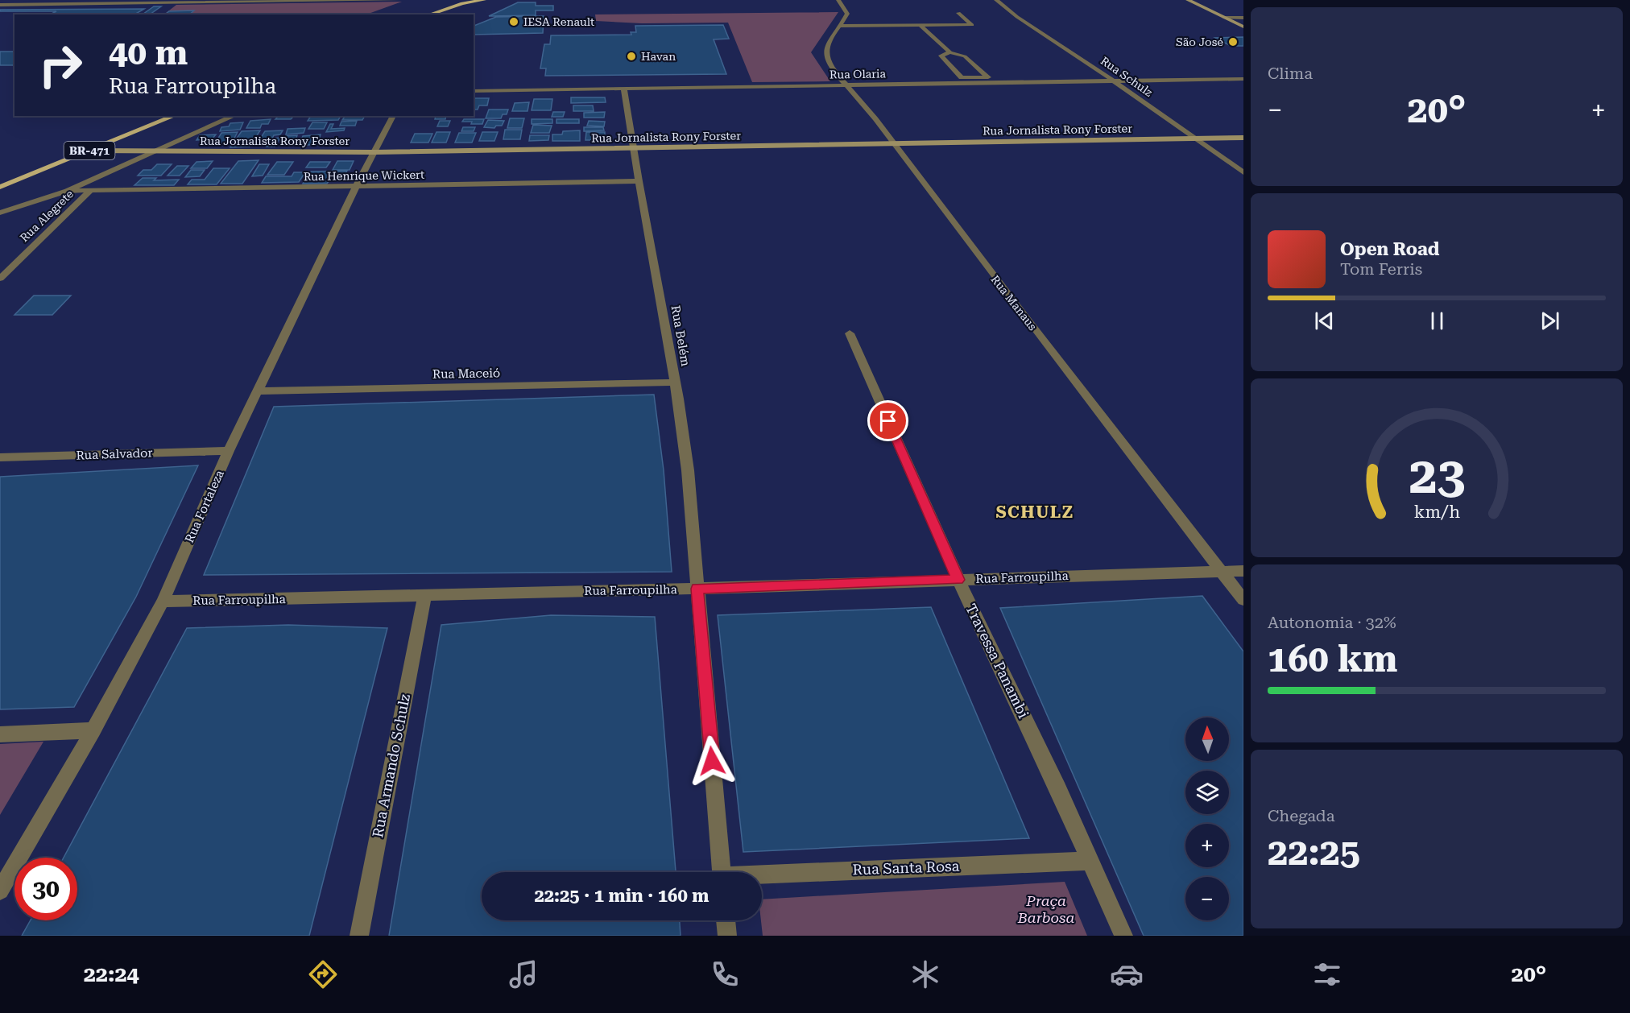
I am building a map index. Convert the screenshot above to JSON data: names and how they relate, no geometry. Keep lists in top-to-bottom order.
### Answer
{
  "streets": {
    "main road": ["BR-471"],
    "street": [
      "Rua Olaria",
      "Rua Schulz",
      "Rua Jornalista Rony Forster",
      "Rua Henrique Wickert",
      "Rua Alegrete",
      "Rua Manaus",
      "Rua Belém",
      "Rua Maceió",
      "Rua Salvador",
      "Rua Fortaleza",
      "Rua Farroupilha",
      "Travessa Panambi",
      "Rua Armando Schulz",
      "Rua Santa Rosa"
    ]
  },
  "crossings": [
    ["Rua Olaria", "Rua Schulz"],
    ["Rua Olaria", "Rua Manaus"],
    ["Rua Olaria", "Rua Belém"],
    ["Rua Schulz", "Rua Jornalista Rony Forster"],
    ["Rua Jornalista Rony Forster", "BR-471"],
    ["Rua Jornalista Rony Forster", "Rua Manaus"],
    ["Rua Jornalista Rony Forster", "Rua Belém"],
    ["Rua Jornalista Rony Forster", "Rua Fortaleza"],
    ["Rua Henrique Wickert", "Rua Alegrete"],
    ["Rua Henrique Wickert", "Rua Belém"],
    ["Rua Henrique Wickert", "Rua Fortaleza"],
    ["Rua Manaus", "Rua Farroupilha"],
    ["Rua Belém", "Rua Maceió"],
    ["Rua Belém", "Rua Farroupilha"],
    ["Rua Maceió", "Rua Fortaleza"],
    ["Rua Salvador", "Rua Fortaleza"],
    ["Rua Fortaleza", "Rua Farroupilha"],
    ["Rua Farroupilha", "Travessa Panambi"],
    ["Rua Farroupilha", "Rua Armando Schulz"],
    ["Travessa Panambi", "Rua Santa Rosa"]
  ],
  "districts": ["SCHULZ"],
  "parks": ["Praça Barbosa"],
  "places": ["IESA Renault", "São José", "Havan"],
  "north": "top",
  "page": {
    "tile": [
      "Clima",
      ["Autonomia · 32%", "160 km"],
      ["Chegada", "22:25"]
    ],
    "turn": ["40 m", "Rua Farroupilha"],
    "heat": ["−", "20°", "+"],
    "song": ["Open Road", "Tom Ferris"],
    "map_buttons": ["+", "−"],
    "limit": "30",
    "trip": "22:25 · 1 min · 160 m",
    "tabs": ["22:24", "20°"],
    "gauge": ["23", "km/h"]
  }
}
